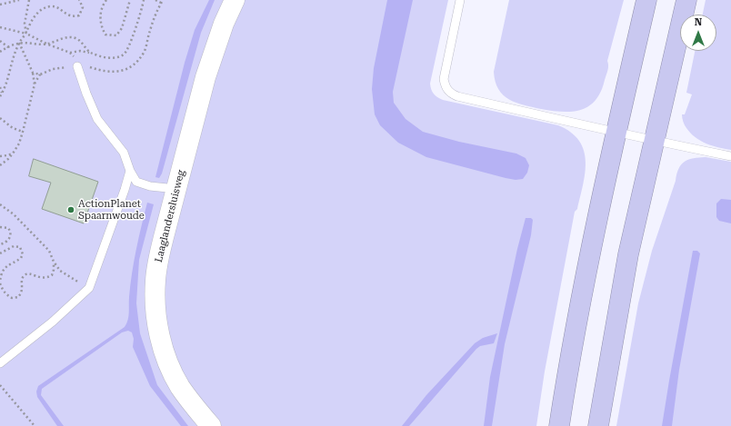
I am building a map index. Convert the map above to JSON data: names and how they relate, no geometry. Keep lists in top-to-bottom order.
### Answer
{
  "streets": {
    "street": ["Laaglandersluisweg"]
  },
  "places": ["ActionPlanet Spaarnwoude"],
  "north": "top"
}
